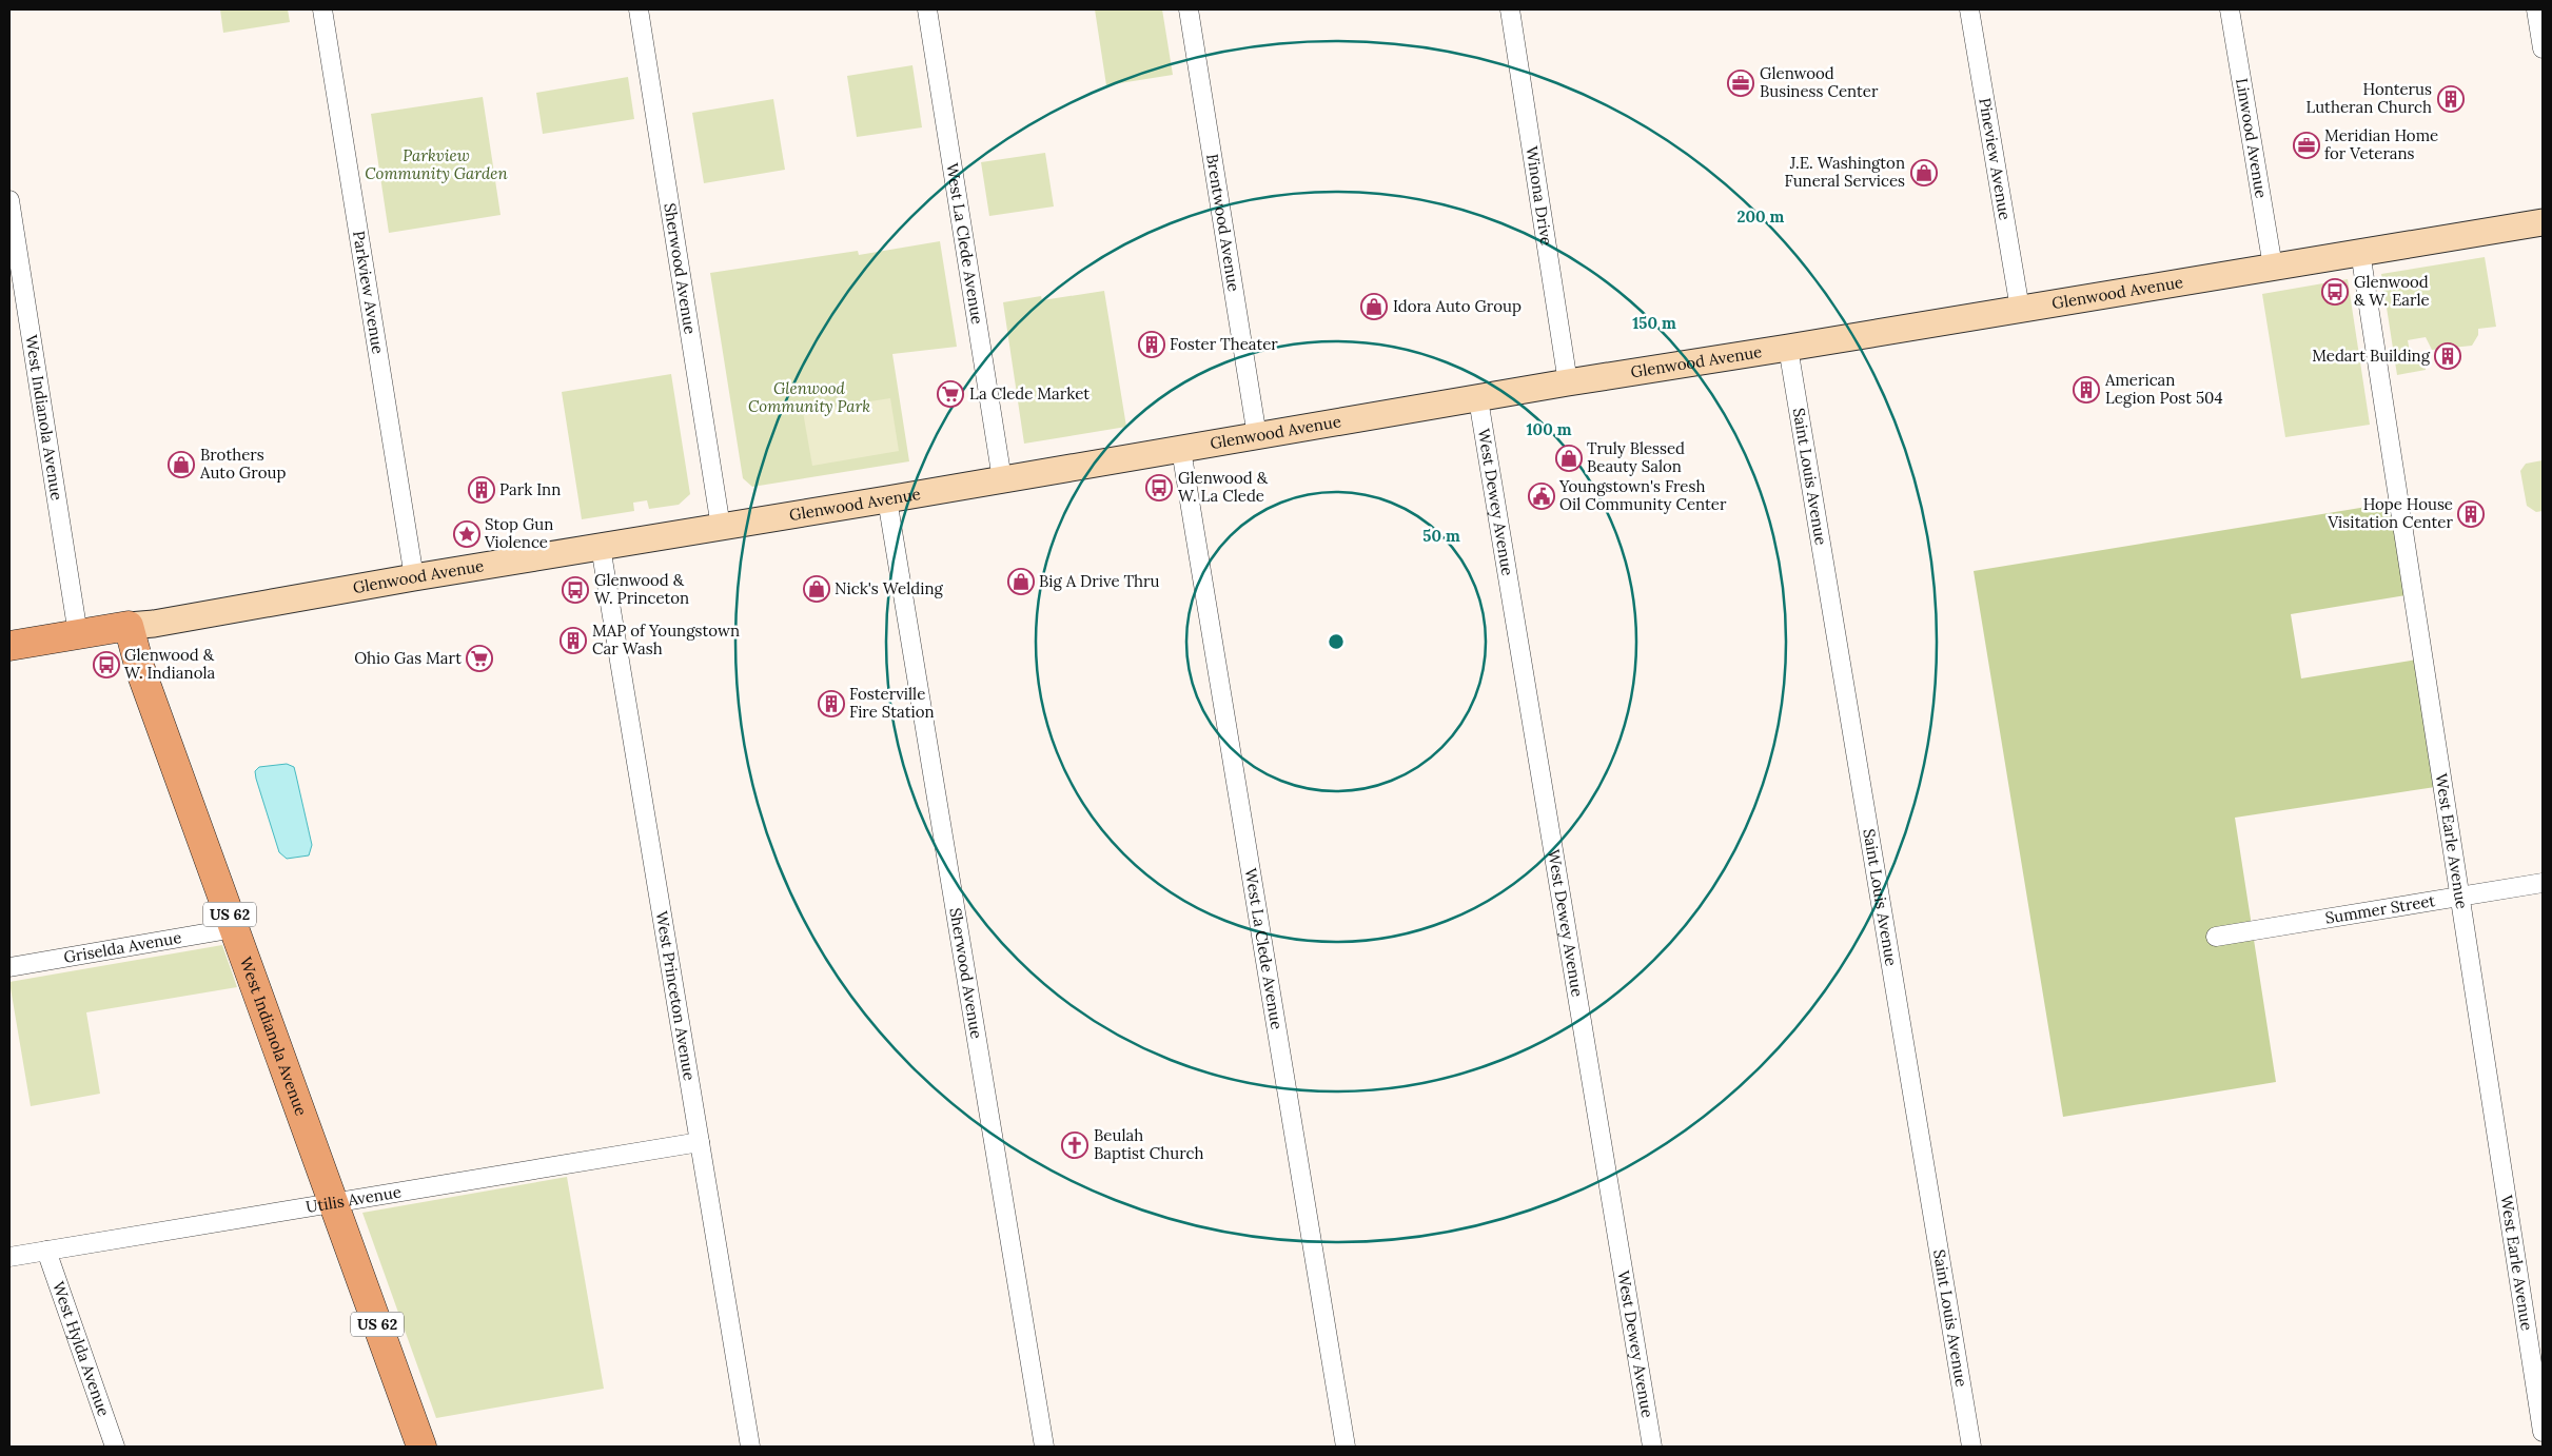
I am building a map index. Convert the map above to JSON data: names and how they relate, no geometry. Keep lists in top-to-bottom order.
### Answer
{
  "streets": {
    "main road": ["Glenwood Avenue", "West Indianola Avenue", "US 62"],
    "street": [
      "Linwood Avenue",
      "Pineview Avenue",
      "Winona Drive",
      "Brentwood Avenue",
      "West La Clede Avenue",
      "Sherwood Avenue",
      "Parkview Avenue",
      "Saint Louis Avenue",
      "West Dewey Avenue",
      "West Earle Avenue",
      "Summer Street",
      "Griselda Avenue",
      "West Princeton Avenue",
      "Utilis Avenue",
      "West Hylda Avenue"
    ]
  },
  "crossings": [
    ["Linwood Avenue", "Glenwood Avenue"],
    ["Pineview Avenue", "Glenwood Avenue"],
    ["Winona Drive", "Glenwood Avenue"],
    ["Brentwood Avenue", "Glenwood Avenue"],
    ["West La Clede Avenue", "Glenwood Avenue"],
    ["Sherwood Avenue", "Glenwood Avenue"],
    ["Parkview Avenue", "Glenwood Avenue"],
    ["Glenwood Avenue", "West Indianola Avenue"],
    ["Glenwood Avenue", "Saint Louis Avenue"],
    ["Glenwood Avenue", "West Dewey Avenue"],
    ["Glenwood Avenue", "West Earle Avenue"],
    ["Glenwood Avenue", "West Princeton Avenue"],
    ["West Indianola Avenue", "Griselda Avenue"],
    ["West Indianola Avenue", "Utilis Avenue"],
    ["West Earle Avenue", "Summer Street"],
    ["West Princeton Avenue", "Utilis Avenue"],
    ["Utilis Avenue", "West Hylda Avenue"]
  ],
  "parks": ["Parkview Community Garden", "Glenwood Community Park"],
  "places": {
    "office": ["Glenwood Business Center", "Meridian Home for Veterans"],
    "building": [
      "Honterus Lutheran Church",
      "Foster Theater",
      "Medart Building",
      "American Legion Post 504",
      "Park Inn",
      "Hope House Visitation Center",
      "MAP of Youngstown Car Wash",
      "Fosterville Fire Station"
    ],
    "shop": [
      "J.E. Washington Funeral Services",
      "Idora Auto Group",
      "Truly Blessed Beauty Salon",
      "Brothers Auto Group",
      "Big A Drive Thru",
      "Nick's Welding"
    ],
    "bus stop": [
      "Glenwood & W. Earle",
      "Glenwood & W. La Clede",
      "Glenwood & W. Princeton",
      "Glenwood & W. Indianola"
    ],
    "supermarket": ["La Clede Market", "Ohio Gas Mart"],
    "public building": ["Youngstown's Fresh Oil Community Center"],
    "place": ["Stop Gun Violence"],
    "church": ["Beulah Baptist Church"]
  },
  "rings": [
    "200 m",
    "150 m",
    "100 m",
    "50 m"
  ]
}
